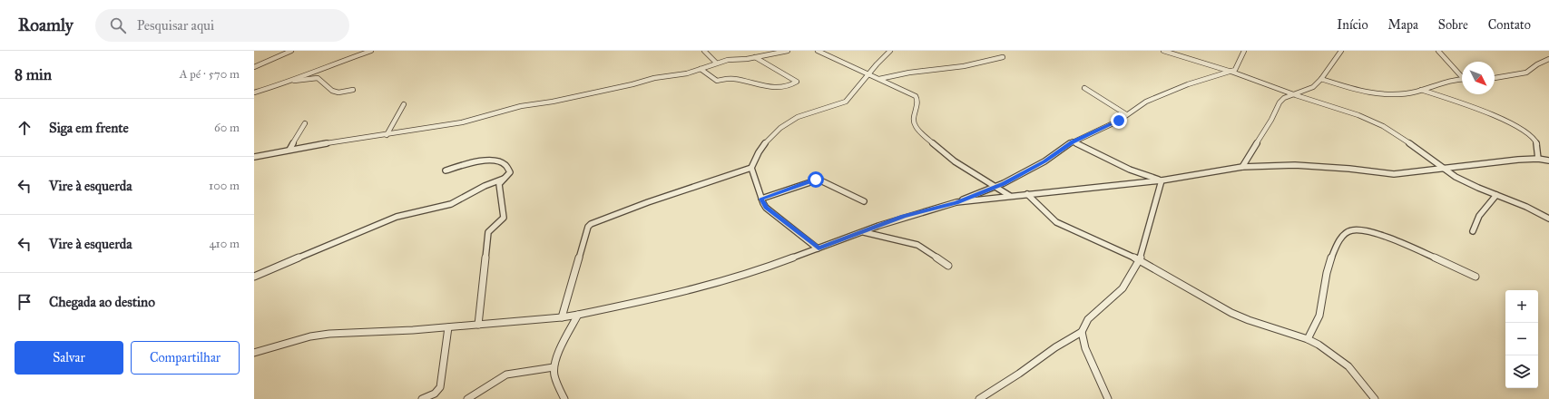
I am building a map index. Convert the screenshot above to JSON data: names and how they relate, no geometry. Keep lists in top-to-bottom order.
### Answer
{
  "north": "bottom right",
  "page": {
    "header": "Roamly",
    "search": "Pesquisar aqui",
    "nav": [
      "Início",
      "Mapa",
      "Sobre",
      "Contato"
    ],
    "heading": ["8 min", "A pé · 570 m"],
    "list": [
      ["Siga em frente", "60 m"],
      ["Vire à esquerda", "100 m"],
      ["Vire à esquerda", "410 m"],
      "Chegada ao destino"
    ],
    "map_buttons": ["+", "−"],
    "buttons": ["Salvar", "Compartilhar"]
  }
}
